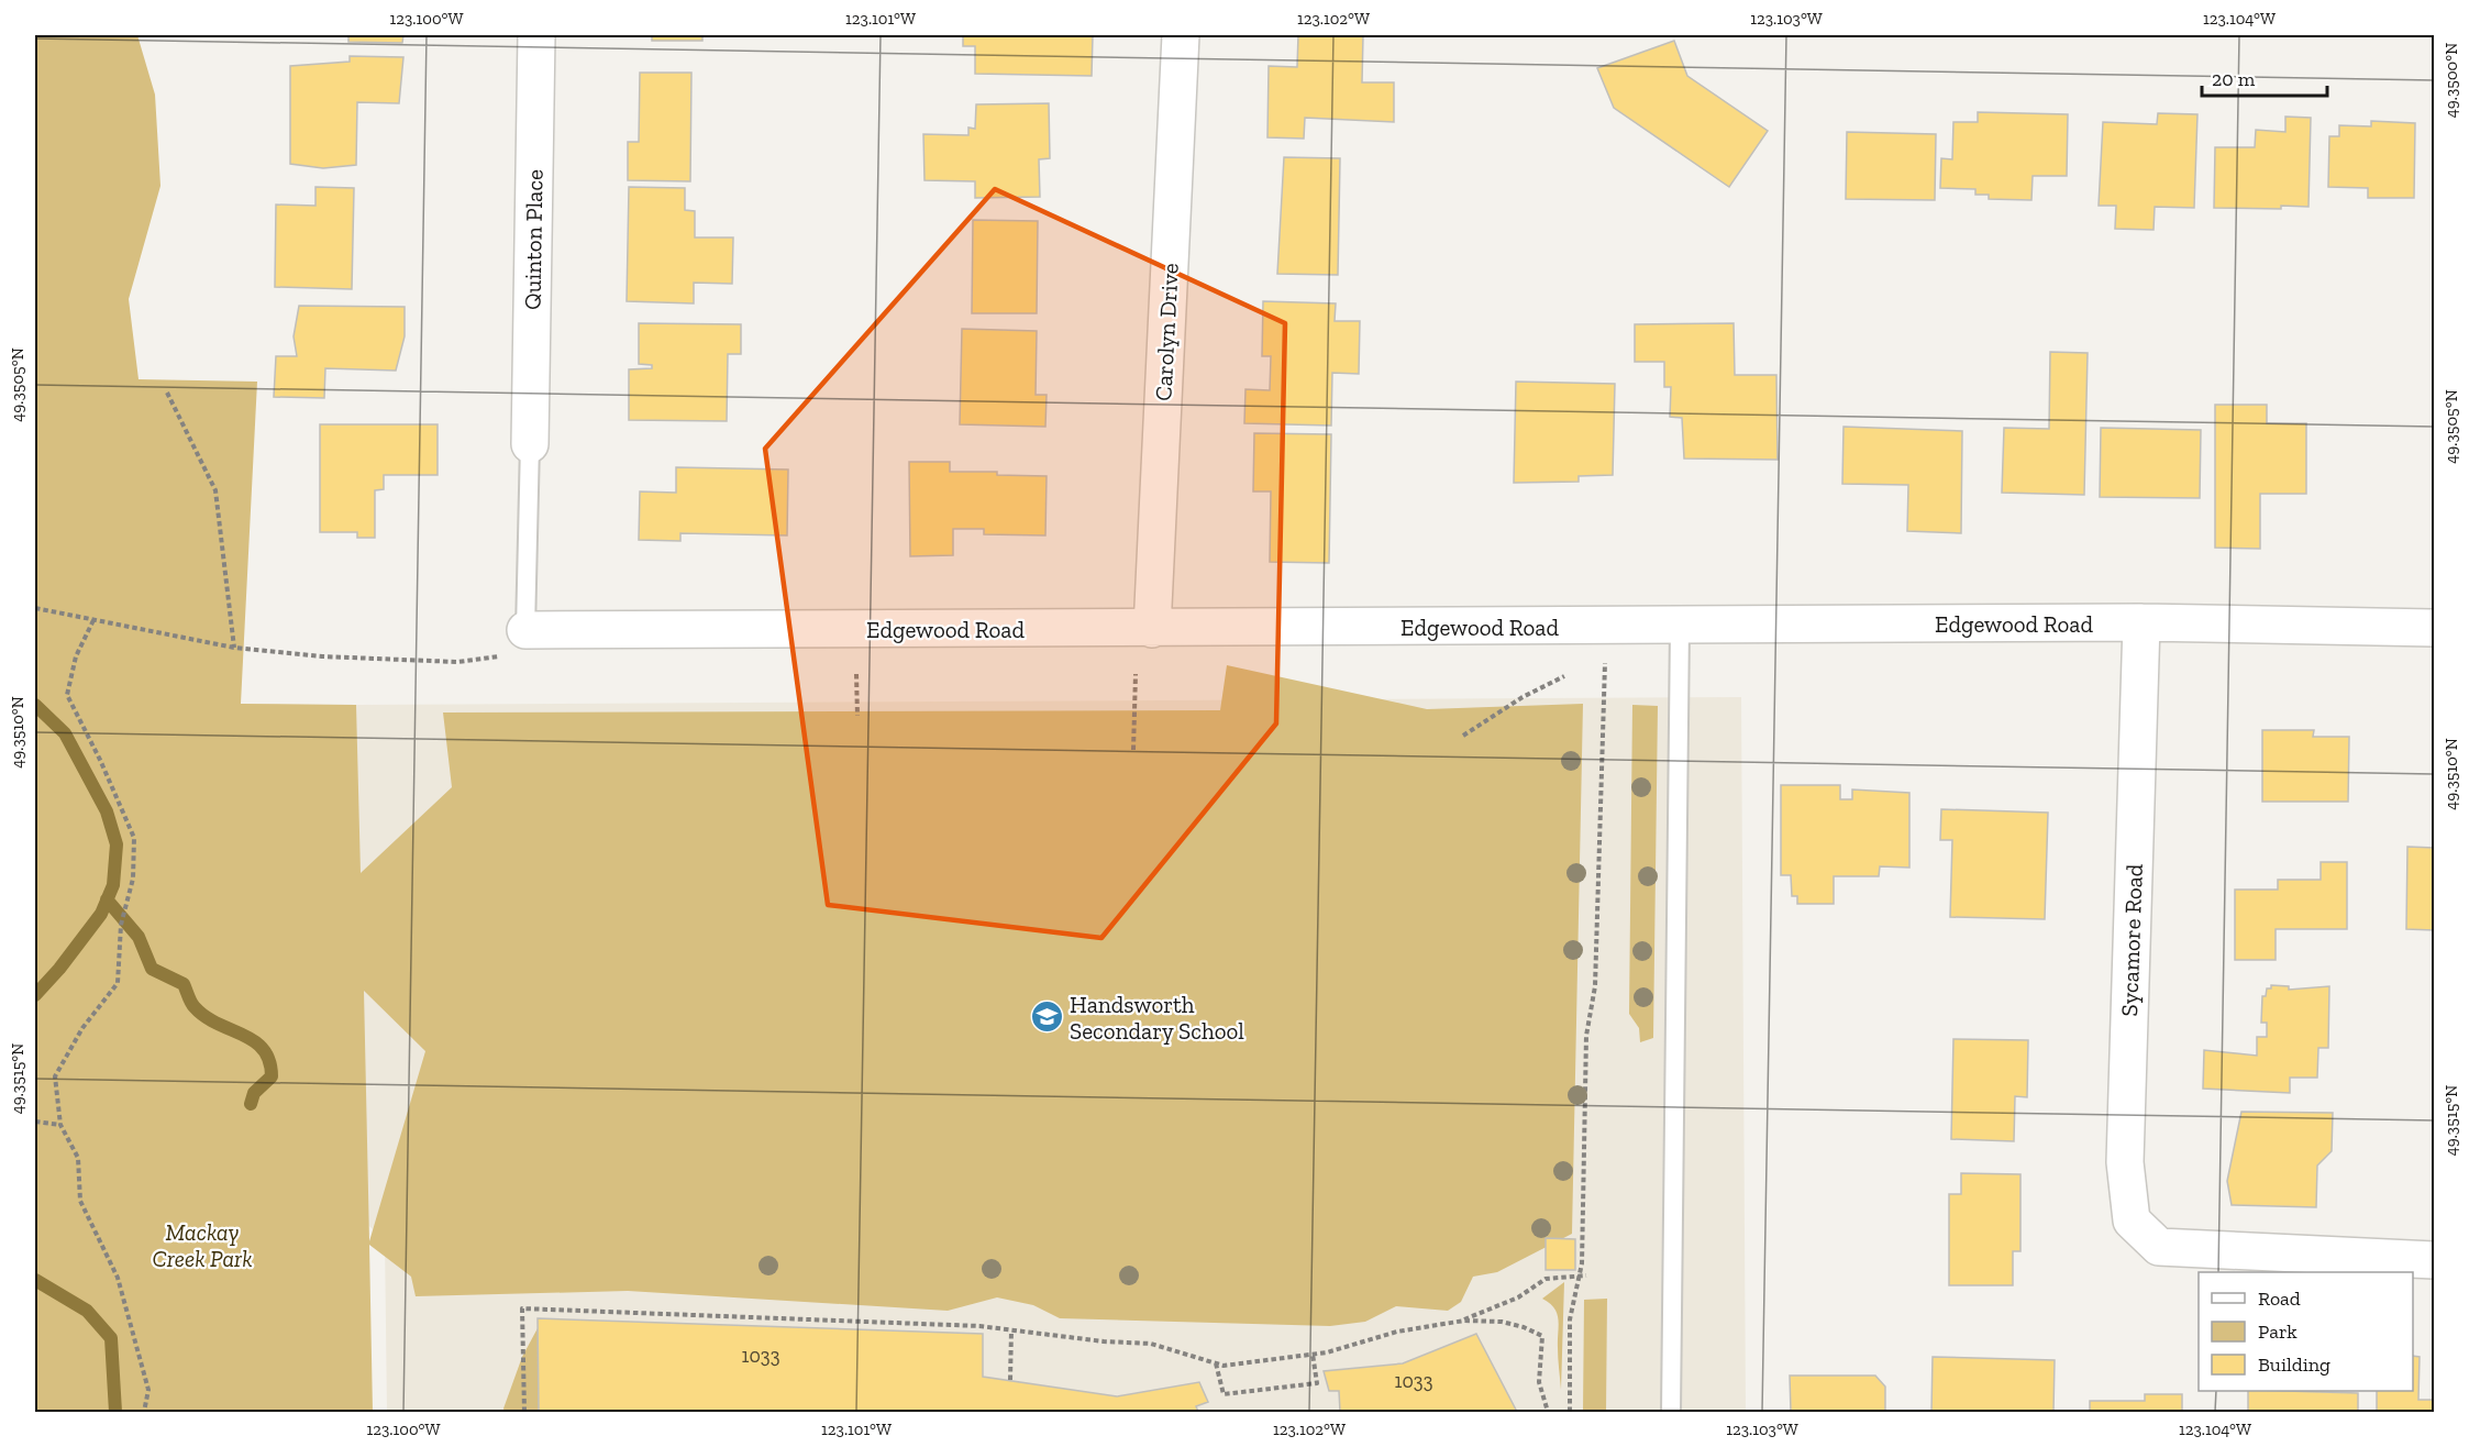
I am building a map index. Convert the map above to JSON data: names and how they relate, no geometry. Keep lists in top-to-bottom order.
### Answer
{
  "streets": {
    "street": [
      "Quinton Place",
      "Carolyn Drive",
      "Edgewood Road",
      "Sycamore Road"
    ]
  },
  "crossings": [
    ["Carolyn Drive", "Edgewood Road"],
    ["Edgewood Road", "Sycamore Road"]
  ],
  "parks": ["Mackay Creek Park"],
  "places": {
    "school or university": ["Handsworth Secondary School"]
  },
  "house_numbers": ["1033", "1033"],
  "legend": ["Road", "Park", "Building"],
  "scale_bar": "20 m",
  "coordinates": [
    "123.100°W",
    "123.101°W",
    "123.102°W",
    "123.103°W",
    "123.104°W",
    "49.3500°N",
    "49.3505°N",
    "49.3510°N",
    "49.3515°N"
  ]
}
